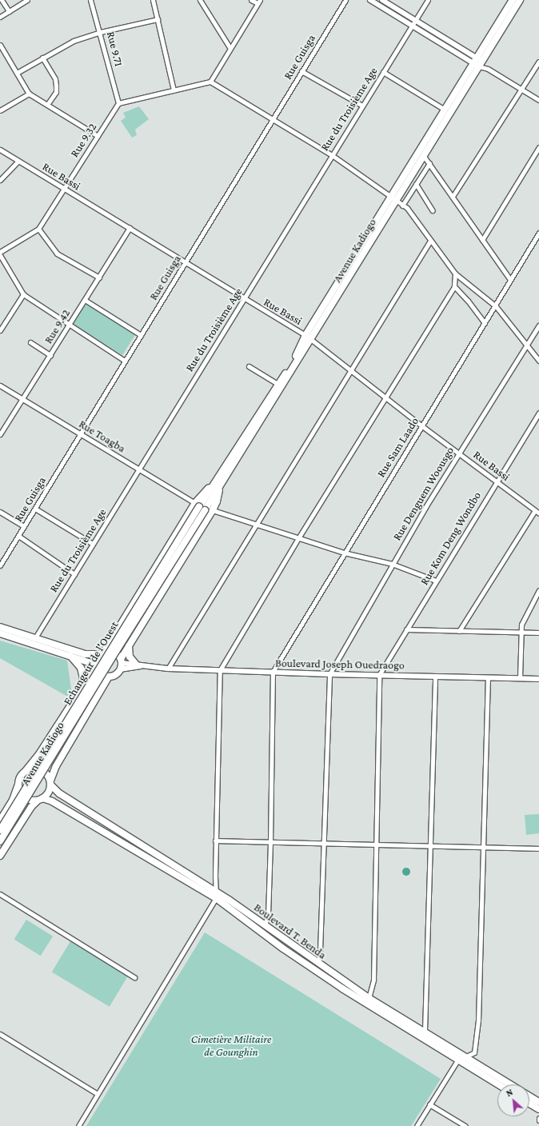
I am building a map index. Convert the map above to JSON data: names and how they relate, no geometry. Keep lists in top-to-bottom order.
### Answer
{
  "streets": {
    "main road": ["Avenue Kadiogo", "Echangeur de l'Ouest", "Boulevard T. Benda"],
    "street": [
      "Rue 9.71",
      "Rue Guisga",
      "Rue du Troisième Age",
      "Rue 9.32",
      "Rue Bassi",
      "Rue 9.42",
      "Rue Toagba",
      "Rue Sam Laado",
      "Rue Denguem Woousgo",
      "Rue Kom Deng Wondbo",
      "Boulevard Joseph Ouedraogo"
    ]
  },
  "crossings": [
    ["Rue 9.71", "Rue 9.32"],
    ["Rue Guisga", "Rue Bassi"],
    ["Rue Guisga", "Rue Toagba"],
    ["Rue du Troisième Age", "Rue Bassi"],
    ["Rue du Troisième Age", "Rue Toagba"],
    ["Rue 9.32", "Rue Bassi"],
    ["Rue Bassi", "Avenue Kadiogo"],
    ["Rue Bassi", "Rue 9.42"],
    ["Rue Bassi", "Rue Sam Laado"],
    ["Rue Bassi", "Rue Denguem Woousgo"],
    ["Rue Bassi", "Rue Kom Deng Wondbo"],
    ["Avenue Kadiogo", "Rue Toagba"],
    ["Avenue Kadiogo", "Echangeur de l'Ouest"],
    ["Rue 9.42", "Rue Toagba"],
    ["Rue Toagba", "Echangeur de l'Ouest"],
    ["Rue Sam Laado", "Boulevard Joseph Ouedraogo"],
    ["Rue Denguem Woousgo", "Boulevard Joseph Ouedraogo"],
    ["Rue Kom Deng Wondbo", "Boulevard Joseph Ouedraogo"]
  ],
  "parks": ["Cimetière Militaire de Gounghin"],
  "north": "top left"
}
